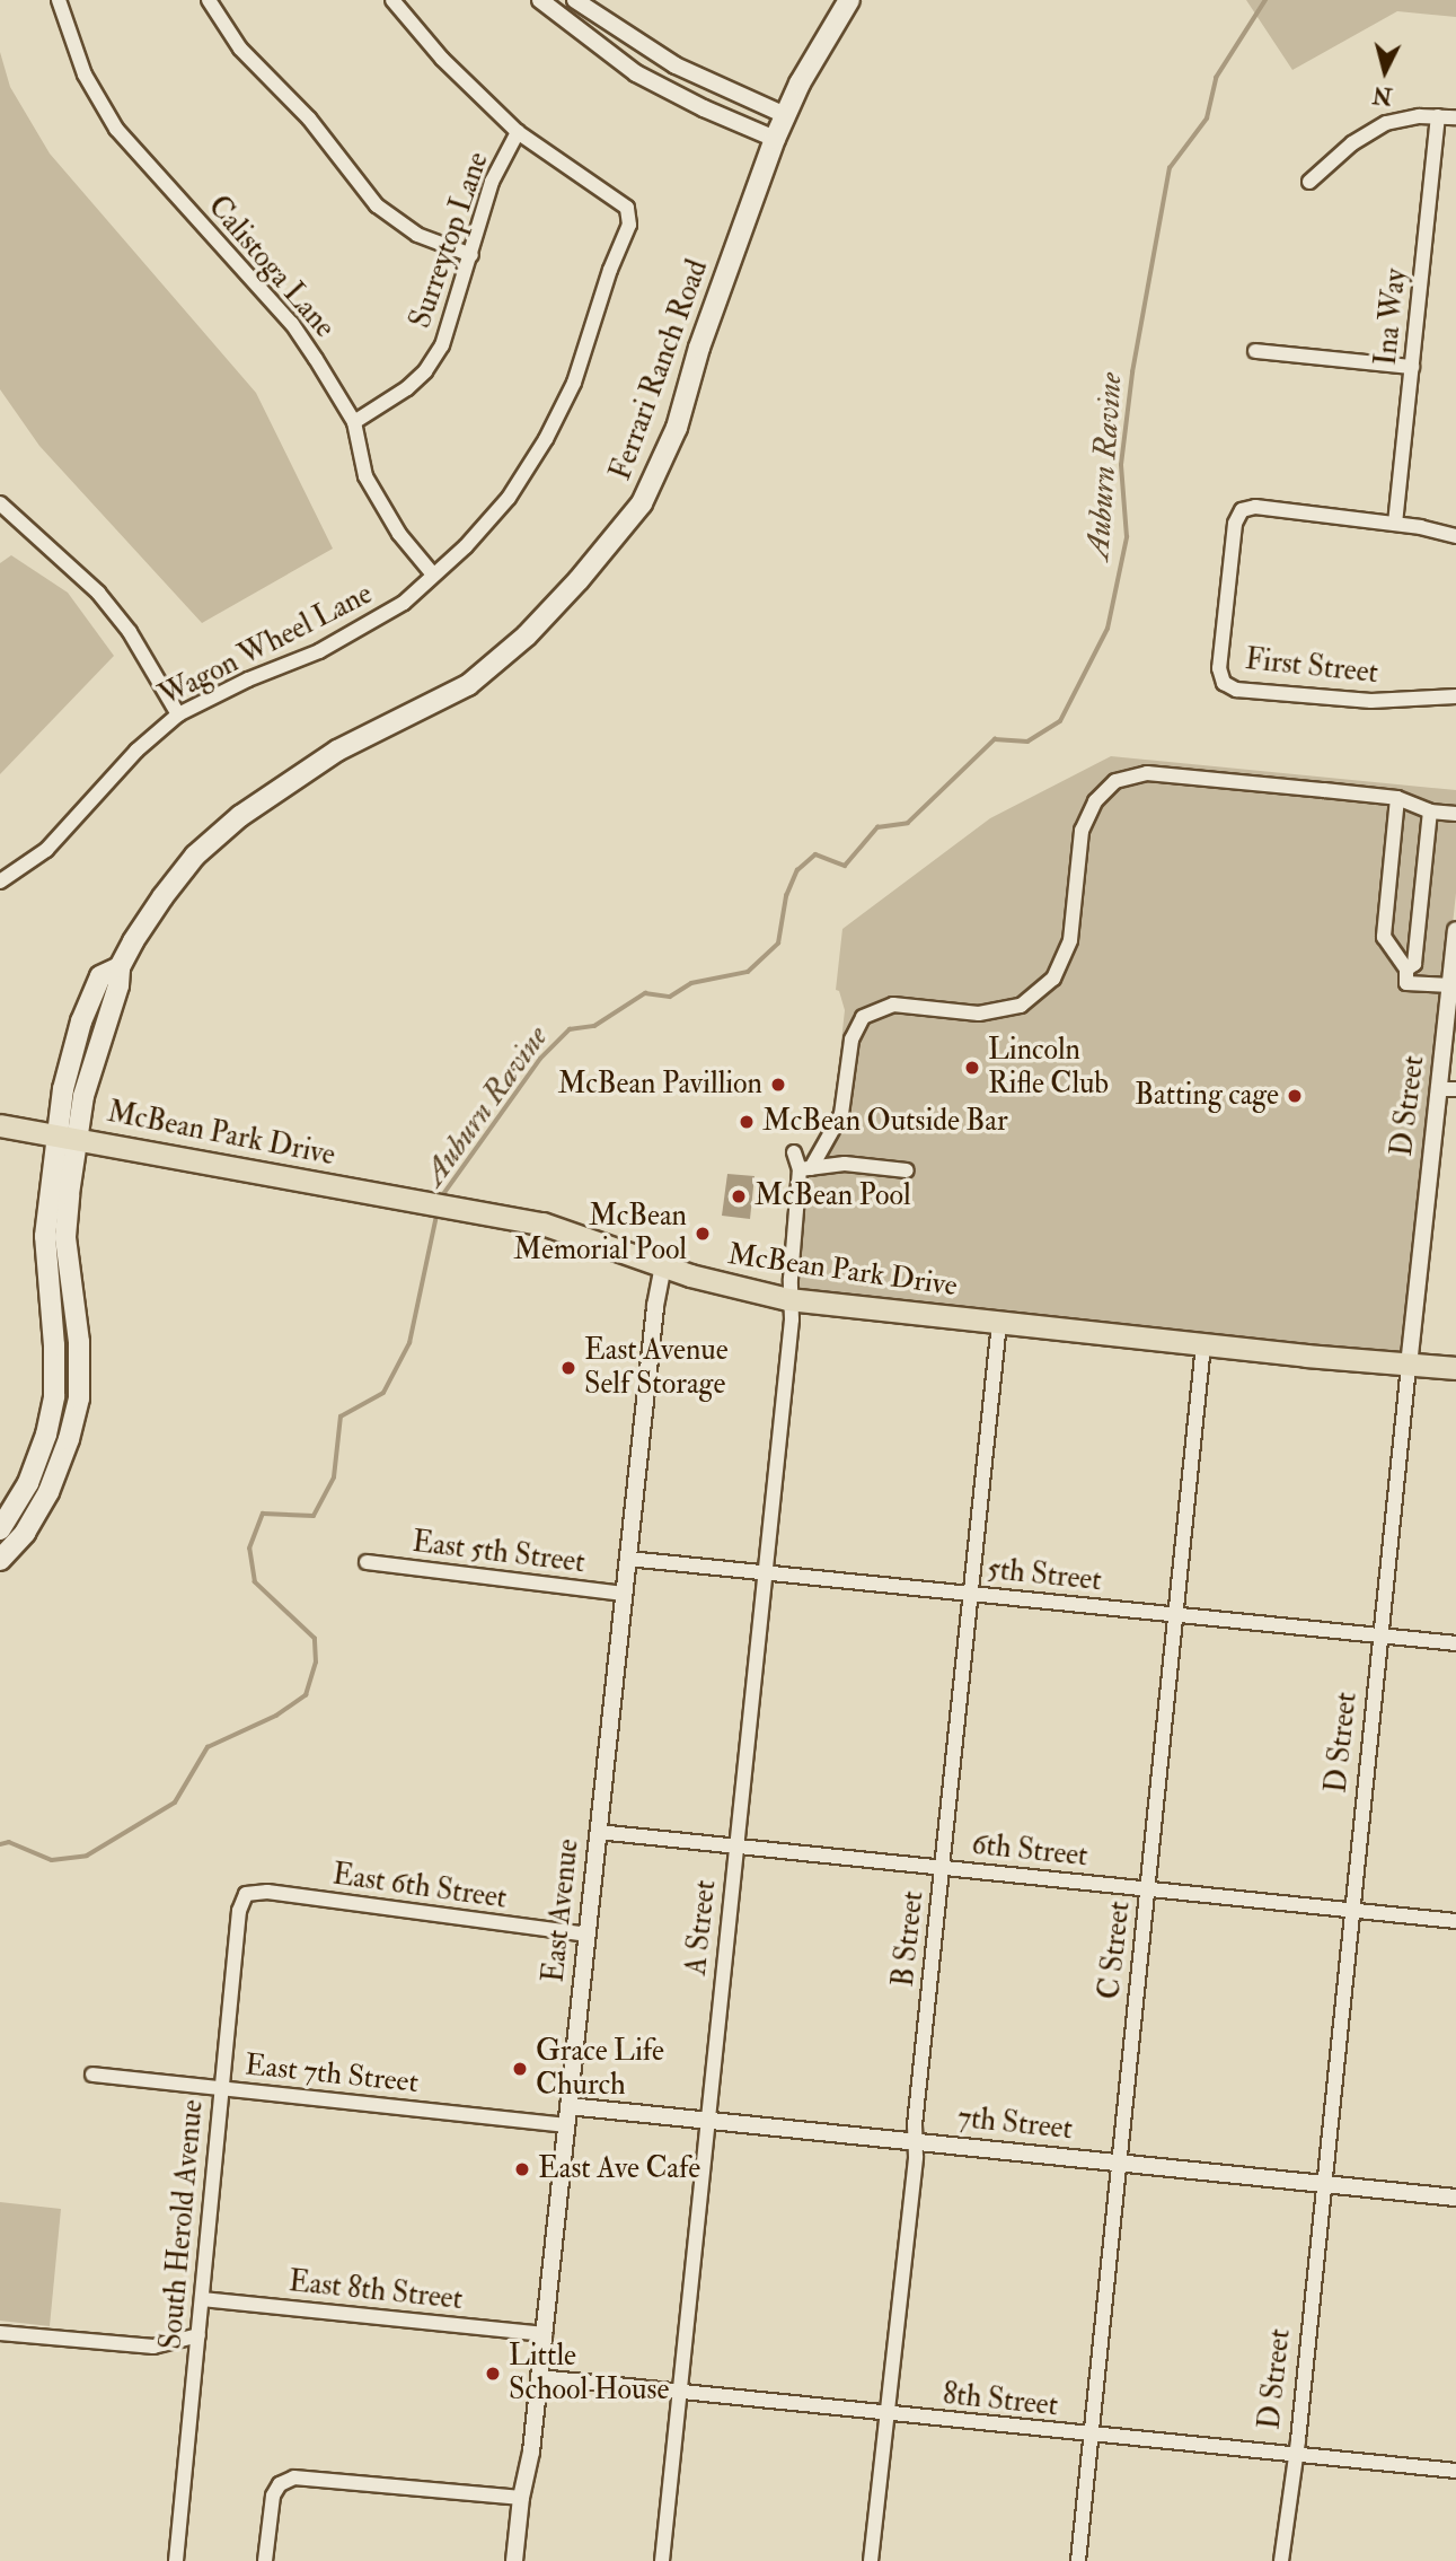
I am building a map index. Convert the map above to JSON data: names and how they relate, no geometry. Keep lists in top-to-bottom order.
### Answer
{
  "streets": {
    "main road": ["Ferrari Ranch Road", "McBean Park Drive"],
    "street": [
      "Surreytop Lane",
      "Calistoga Lane",
      "Ina Way",
      "Wagon Wheel Lane",
      "First Street",
      "D Street",
      "East 5th Street",
      "5th Street",
      "6th Street",
      "East 6th Street",
      "East Avenue",
      "A Street",
      "B Street",
      "C Street",
      "East 7th Street",
      "7th Street",
      "South Herold Avenue",
      "East 8th Street",
      "8th Street"
    ]
  },
  "crossings": [
    ["Surreytop Lane", "Calistoga Lane"],
    ["Surreytop Lane", "Wagon Wheel Lane"],
    ["Calistoga Lane", "Wagon Wheel Lane"],
    ["Ina Way", "First Street"],
    ["Ferrari Ranch Road", "McBean Park Drive"],
    ["D Street", "McBean Park Drive"],
    ["D Street", "5th Street"],
    ["D Street", "6th Street"],
    ["D Street", "7th Street"],
    ["D Street", "8th Street"],
    ["McBean Park Drive", "East Avenue"],
    ["McBean Park Drive", "A Street"],
    ["McBean Park Drive", "B Street"],
    ["McBean Park Drive", "C Street"],
    ["East 5th Street", "East Avenue"],
    ["5th Street", "East Avenue"],
    ["5th Street", "A Street"],
    ["5th Street", "B Street"],
    ["5th Street", "C Street"],
    ["6th Street", "East Avenue"],
    ["6th Street", "A Street"],
    ["6th Street", "B Street"],
    ["6th Street", "C Street"],
    ["East 6th Street", "East Avenue"],
    ["East 6th Street", "South Herold Avenue"],
    ["East Avenue", "East 7th Street"],
    ["East Avenue", "7th Street"],
    ["East Avenue", "East 8th Street"],
    ["East Avenue", "8th Street"],
    ["A Street", "7th Street"],
    ["A Street", "8th Street"],
    ["B Street", "7th Street"],
    ["B Street", "8th Street"],
    ["C Street", "7th Street"],
    ["C Street", "8th Street"],
    ["East 7th Street", "South Herold Avenue"],
    ["South Herold Avenue", "East 8th Street"]
  ],
  "water": ["Auburn Ravine"],
  "places": [
    "Lincoln Rifle Club",
    "McBean Pavillion",
    "Batting cage",
    "McBean Outside Bar",
    "McBean Pool",
    "McBean Memorial Pool",
    "East Avenue Self Storage",
    "Grace Life Church",
    "East Ave Cafe",
    "Little School House"
  ],
  "north": "bottom"
}
